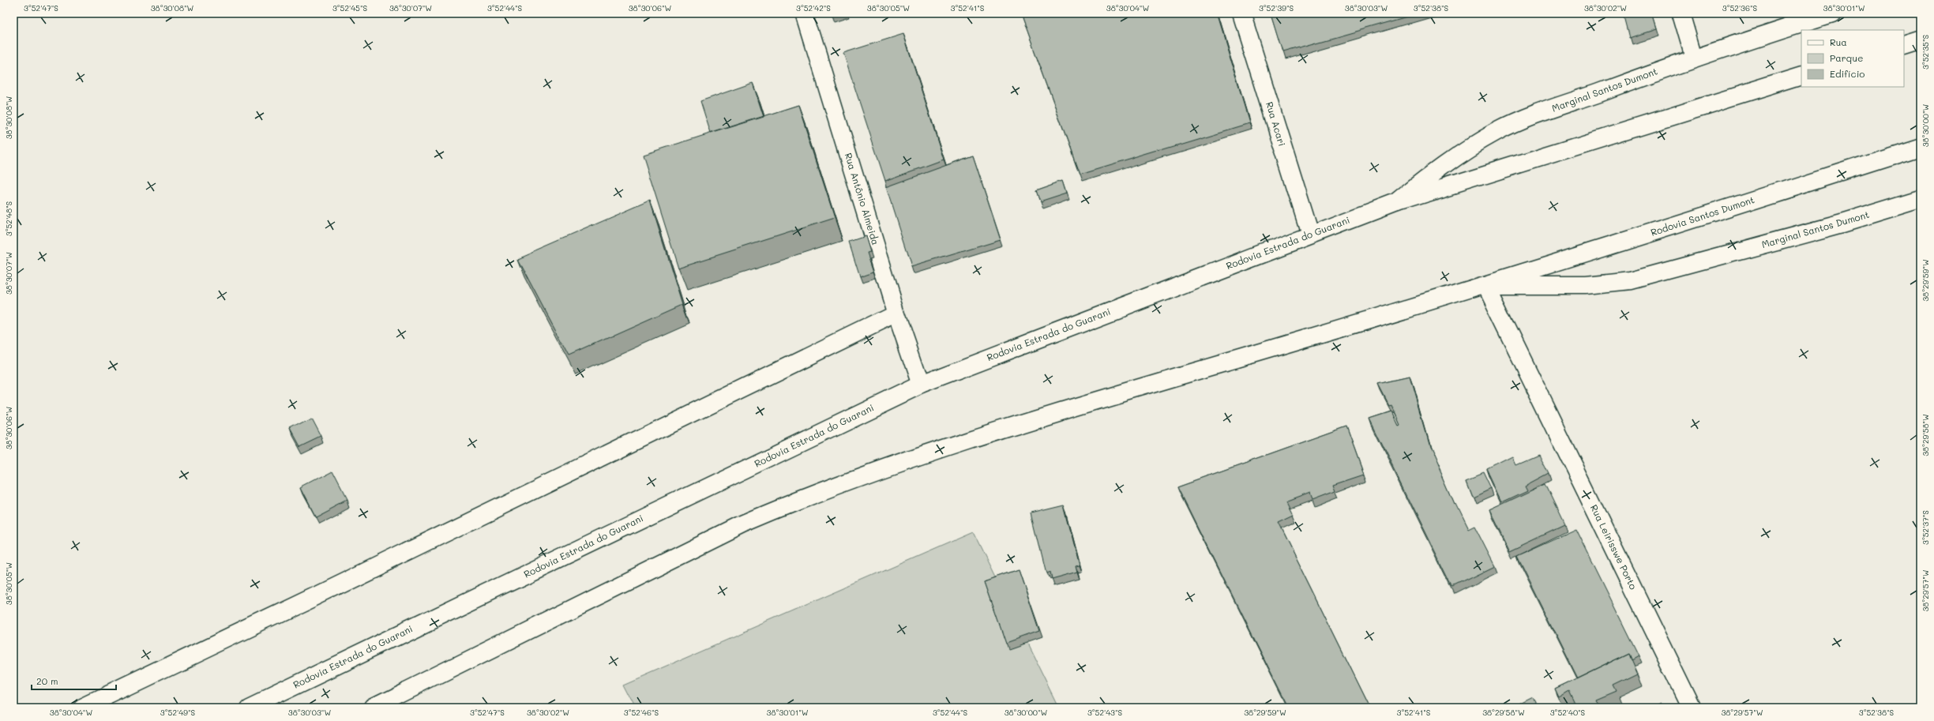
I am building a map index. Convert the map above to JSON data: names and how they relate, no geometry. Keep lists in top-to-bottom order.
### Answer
{
  "streets": {
    "main road": [
      "Marginal Santos Dumont",
      "Rua Acari",
      "Rua Antônio Almeida",
      "Rodovia Santos Dumont",
      "Rodovia Estrada do Guarani",
      "Rua Leirisswe Porto"
    ]
  },
  "crossings": [
    ["Marginal Santos Dumont", "Rodovia Santos Dumont"],
    ["Marginal Santos Dumont", "Rodovia Estrada do Guarani"],
    ["Marginal Santos Dumont", "Rua Leirisswe Porto"],
    ["Rua Acari", "Rodovia Estrada do Guarani"],
    ["Rua Antônio Almeida", "Rodovia Estrada do Guarani"],
    ["Rodovia Santos Dumont", "Rua Leirisswe Porto"]
  ],
  "legend": ["Rua", "Parque", "Edifício"],
  "scale_bar": "20 m",
  "coordinates": [
    "3°52'47\"S",
    "38°30'08\"W",
    "3°52'45\"S",
    "38°30'07\"W",
    "3°52'44\"S",
    "38°30'06\"W",
    "3°52'42\"S",
    "38°30'05\"W",
    "3°52'41\"S",
    "38°30'04\"W",
    "3°52'39\"S",
    "38°30'03\"W",
    "3°52'38\"S",
    "38°30'02\"W",
    "3°52'36\"S",
    "38°30'01\"W",
    "3°52'35\"S",
    "38°30'00\"W",
    "3°52'48\"S",
    "38°29'59\"W",
    "38°29'58\"W",
    "3°52'37\"S",
    "38°29'57\"W",
    "3°52'49\"S",
    "3°52'46\"S",
    "3°52'43\"S",
    "3°52'40\"S"
  ]
}
